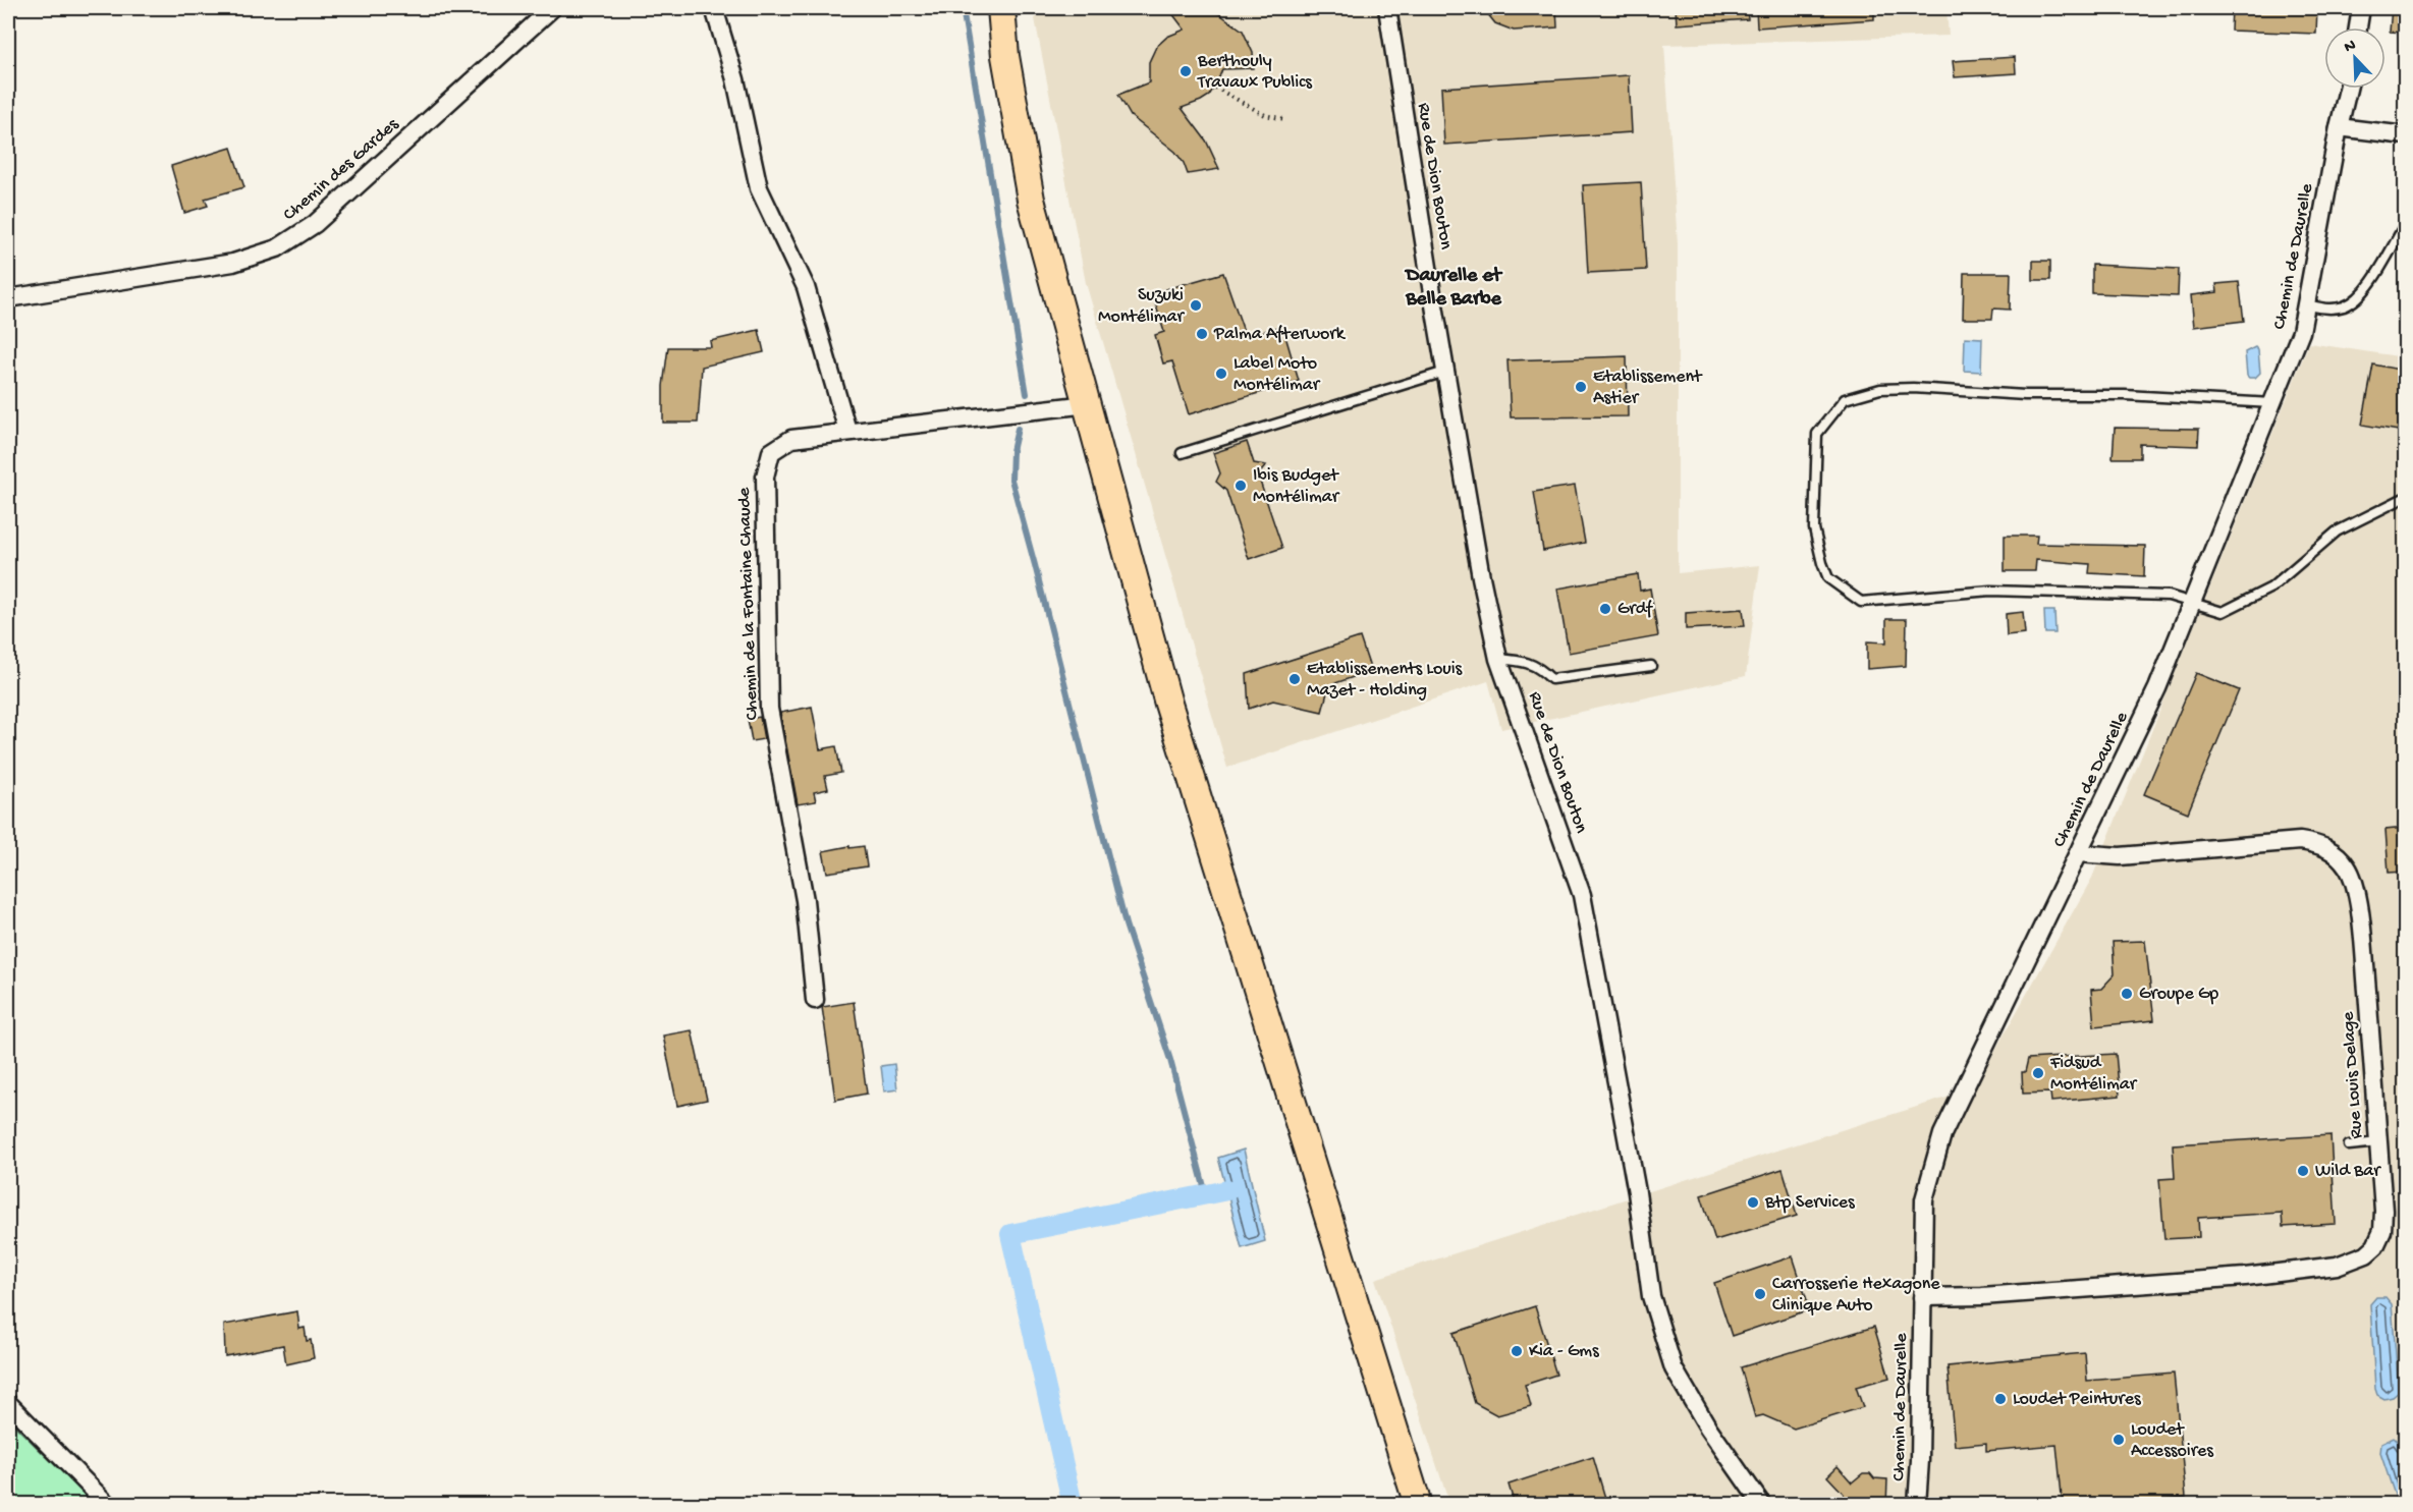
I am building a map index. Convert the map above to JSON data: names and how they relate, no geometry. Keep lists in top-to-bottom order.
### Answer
{
  "streets": {
    "street": [
      "Chemin des Gardes",
      "Rue de Dion Bouton",
      "Chemin de Daurelle",
      "Chemin de la Fontaine Chaude",
      "Rue Louis Delage"
    ]
  },
  "crossings": [
    ["Chemin de Daurelle", "Rue Louis Delage"]
  ],
  "districts": ["Daurelle et Belle Barbe"],
  "places": [
    "Berthouly Travaux Publics",
    "Suzuki Montélimar",
    "Palma Afterwork",
    "Label Moto Montélimar",
    "Etablissement Astier",
    "Ibis Budget Montélimar",
    "Grdf",
    "Etablissements Louis Mazet - Holding",
    "Groupe Gp",
    "Fidsud Montélimar",
    "Wild Bar",
    "Btp Services",
    "Carrosserie Hexagone Clinique Auto",
    "Kia - Gms",
    "Loudet Peintures",
    "Loudet Accessoires"
  ],
  "north": "top left"
}
